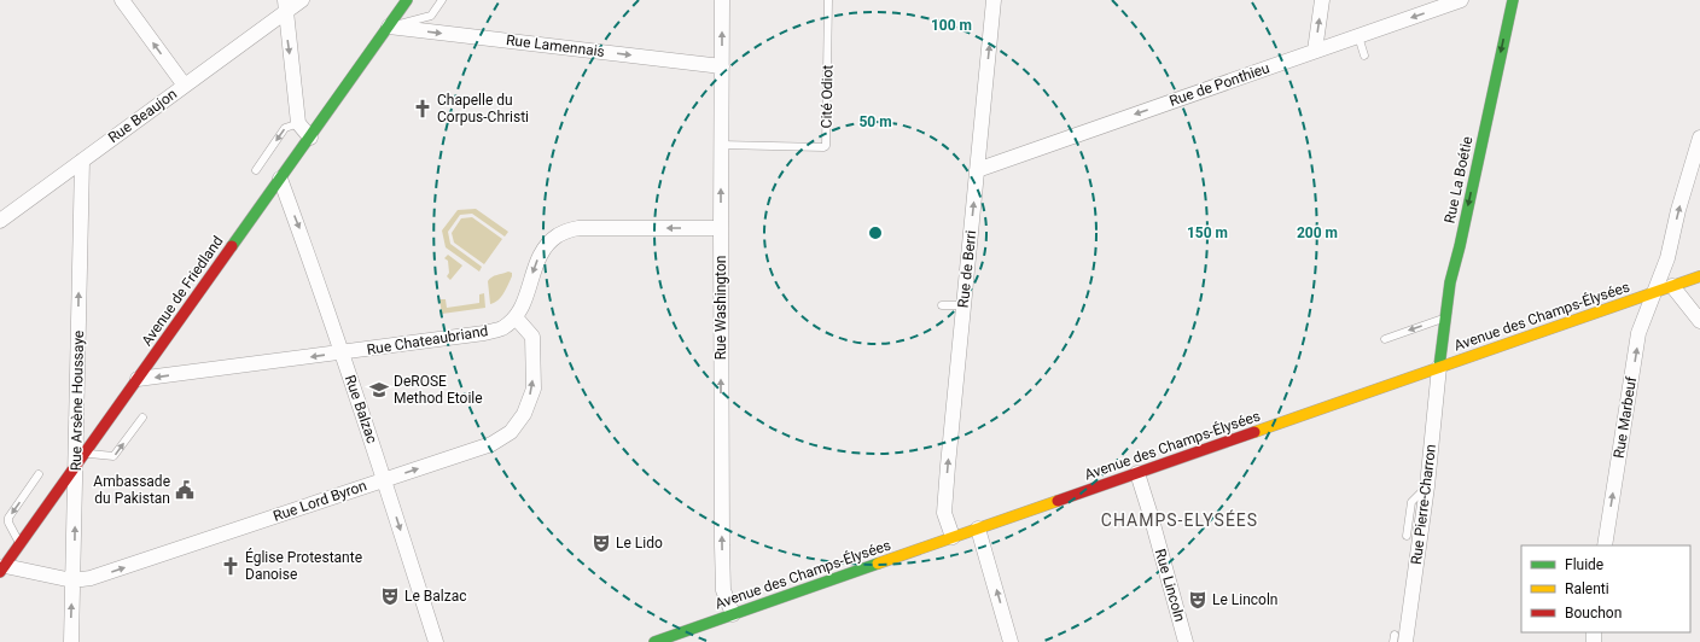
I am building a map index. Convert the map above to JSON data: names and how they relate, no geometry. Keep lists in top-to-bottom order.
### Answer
{
  "streets": {
    "main road": ["Rue La Boétie", "Avenue de Friedland", "Avenue des Champs-Élysées"],
    "street": [
      "Rue Lamennais",
      "Rue de Ponthieu",
      "Rue Beaujon",
      "Rue de Berri",
      "Rue Washington",
      "Rue Chateaubriand",
      "Rue Arsène Houssaye",
      "Rue Balzac",
      "Rue Marbeuf",
      "Rue Lord Byron",
      "Rue Pierre-Charron",
      "Rue Lincoln"
    ],
    "lane": ["Cité Odiot"]
  },
  "crossings": [
    ["Rue Lamennais", "Avenue de Friedland"],
    ["Rue Lamennais", "Rue Washington"],
    ["Rue de Ponthieu", "Rue de Berri"],
    ["Cité Odiot", "Rue Washington"],
    ["Rue Beaujon", "Rue Arsène Houssaye"],
    ["Rue La Boétie", "Avenue des Champs-Élysées"],
    ["Rue La Boétie", "Rue Pierre-Charron"],
    ["Rue de Berri", "Avenue des Champs-Élysées"],
    ["Avenue de Friedland", "Rue Chateaubriand"],
    ["Avenue de Friedland", "Rue Arsène Houssaye"],
    ["Avenue de Friedland", "Rue Balzac"],
    ["Avenue de Friedland", "Rue Lord Byron"],
    ["Rue Washington", "Avenue des Champs-Élysées"],
    ["Rue Washington", "Rue Chateaubriand"],
    ["Avenue des Champs-Élysées", "Rue Marbeuf"],
    ["Avenue des Champs-Élysées", "Rue Pierre-Charron"],
    ["Avenue des Champs-Élysées", "Rue Lincoln"],
    ["Rue Chateaubriand", "Rue Balzac"],
    ["Rue Chateaubriand", "Rue Lord Byron"],
    ["Rue Arsène Houssaye", "Rue Lord Byron"],
    ["Rue Balzac", "Rue Lord Byron"]
  ],
  "one_way": [
    "Rue Lamennais",
    "Rue de Ponthieu",
    "Rue La Boétie",
    "Rue de Berri",
    "Rue Washington",
    "Rue Chateaubriand",
    "Rue Arsène Houssaye",
    "Rue Balzac",
    "Rue Marbeuf",
    "Rue Lord Byron"
  ],
  "districts": ["CHAMPS-ELYSÉES"],
  "places": {
    "church": ["Chapelle du Corpus-Christi", "Église Protestante Danoise"],
    "school or university": ["DeROSE Method Etoile"],
    "public building": ["Ambassade du Pakistan"],
    "theatre": ["Le Lido", "Le Balzac", "Le Lincoln"]
  },
  "legend": ["Fluide", "Ralenti", "Bouchon"],
  "rings": [
    "100 m",
    "50 m",
    "150 m",
    "200 m"
  ]
}
